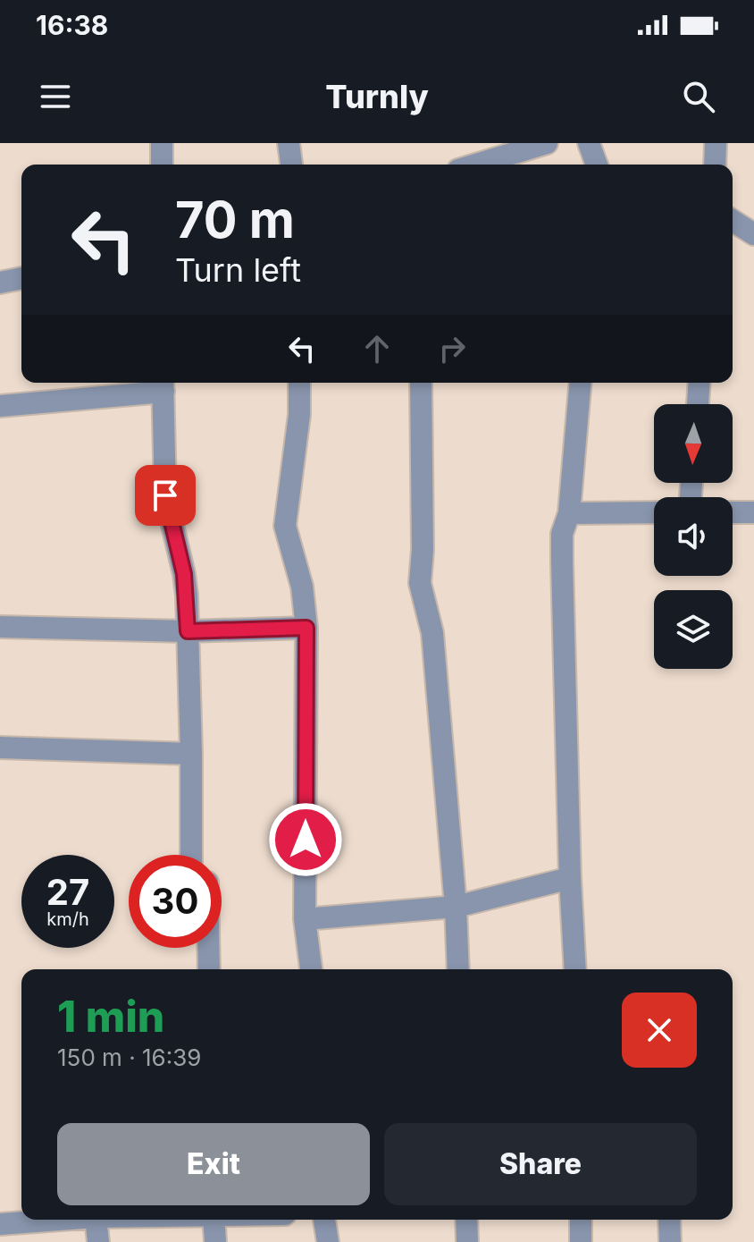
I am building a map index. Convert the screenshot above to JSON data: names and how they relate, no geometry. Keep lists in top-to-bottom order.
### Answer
{
  "north": "bottom",
  "page": {
    "status": "16:38",
    "header": "Turnly",
    "turn": ["70 m", "Turn left"],
    "speed": "27 km/h",
    "limit": "30",
    "heading": ["1 min", "150 m · 16:39"],
    "buttons": ["Exit", "Share"]
  }
}
